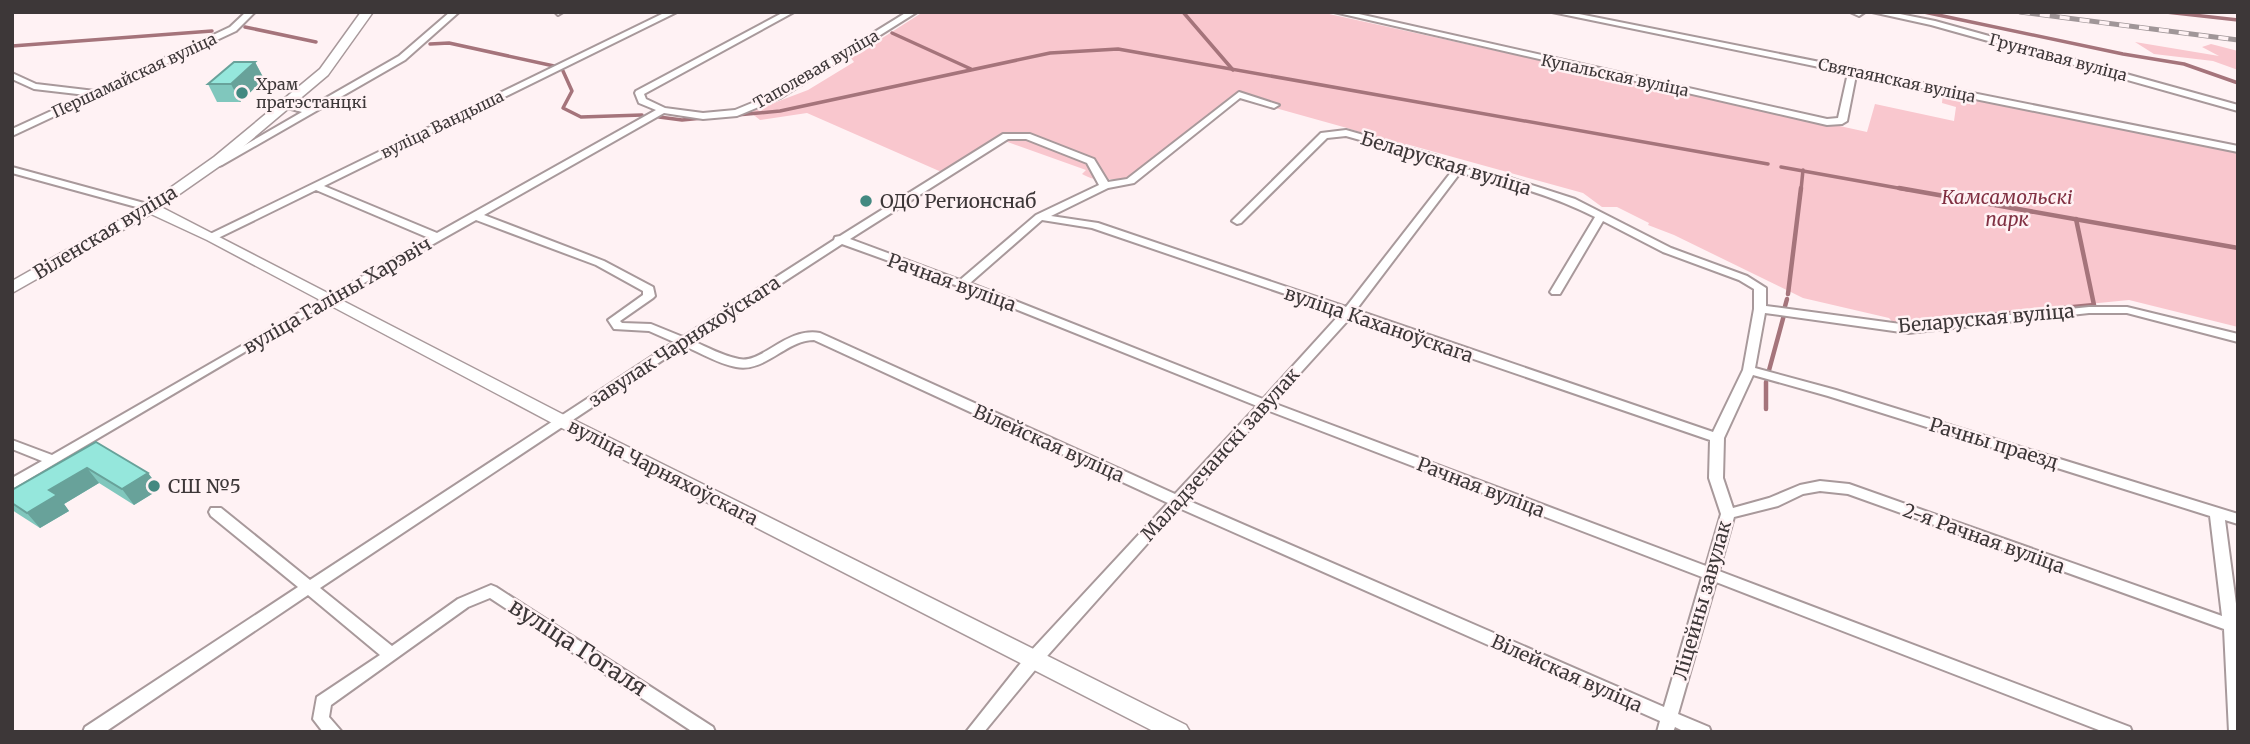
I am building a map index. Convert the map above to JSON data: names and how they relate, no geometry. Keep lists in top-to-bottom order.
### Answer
{
  "streets": {
    "main road": ["Віленская вуліца", "вуліца Чарняхоўскага"],
    "street": [
      "Грунтавая вуліца",
      "Таполевая вуліца",
      "Першамайская вуліца",
      "Купальская вуліца",
      "Святаянская вуліца",
      "вуліца Вандыша",
      "Беларуская вуліца",
      "Рачная вуліца",
      "вуліца Галіны Харэвіч",
      "вуліца Каханоўскага",
      "завулак Чарняхоўскага",
      "Вілейская вуліца",
      "Рачны праезд",
      "Маладзечанскі завулак",
      "2-я Рачная вуліца",
      "Ліцейны завулак",
      "вуліца Гогаля"
    ]
  },
  "crossings": [
    ["Таполевая вуліца", "вуліца Галіны Харэвіч"],
    ["Купальская вуліца", "Святаянская вуліца"],
    ["вуліца Вандыша", "вуліца Чарняхоўскага"],
    ["Беларуская вуліца", "Маладзечанскі завулак"],
    ["Беларуская вуліца", "Ліцейны завулак"],
    ["Віленская вуліца", "вуліца Чарняхоўскага"],
    ["Рачная вуліца", "завулак Чарняхоўскага"],
    ["Рачная вуліца", "Маладзечанскі завулак"],
    ["Рачная вуліца", "Ліцейны завулак"],
    ["вуліца Галіны Харэвіч", "Вілейская вуліца"],
    ["вуліца Галіны Харэвіч", "вуліца Чарняхоўскага"],
    ["вуліца Каханоўскага", "Маладзечанскі завулак"],
    ["вуліца Каханоўскага", "Ліцейны завулак"],
    ["завулак Чарняхоўскага", "Вілейская вуліца"],
    ["завулак Чарняхоўскага", "вуліца Чарняхоўскага"],
    ["Вілейская вуліца", "Маладзечанскі завулак"],
    ["Вілейская вуліца", "Ліцейны завулак"],
    ["Рачны праезд", "Ліцейны завулак"],
    ["Маладзечанскі завулак", "вуліца Чарняхоўскага"],
    ["2-я Рачная вуліца", "Ліцейны завулак"]
  ],
  "parks": ["Камсамольскі парк"],
  "places": ["Храм пратэстанцкі", "ОДО Регионснаб", "СШ №5"]
}
